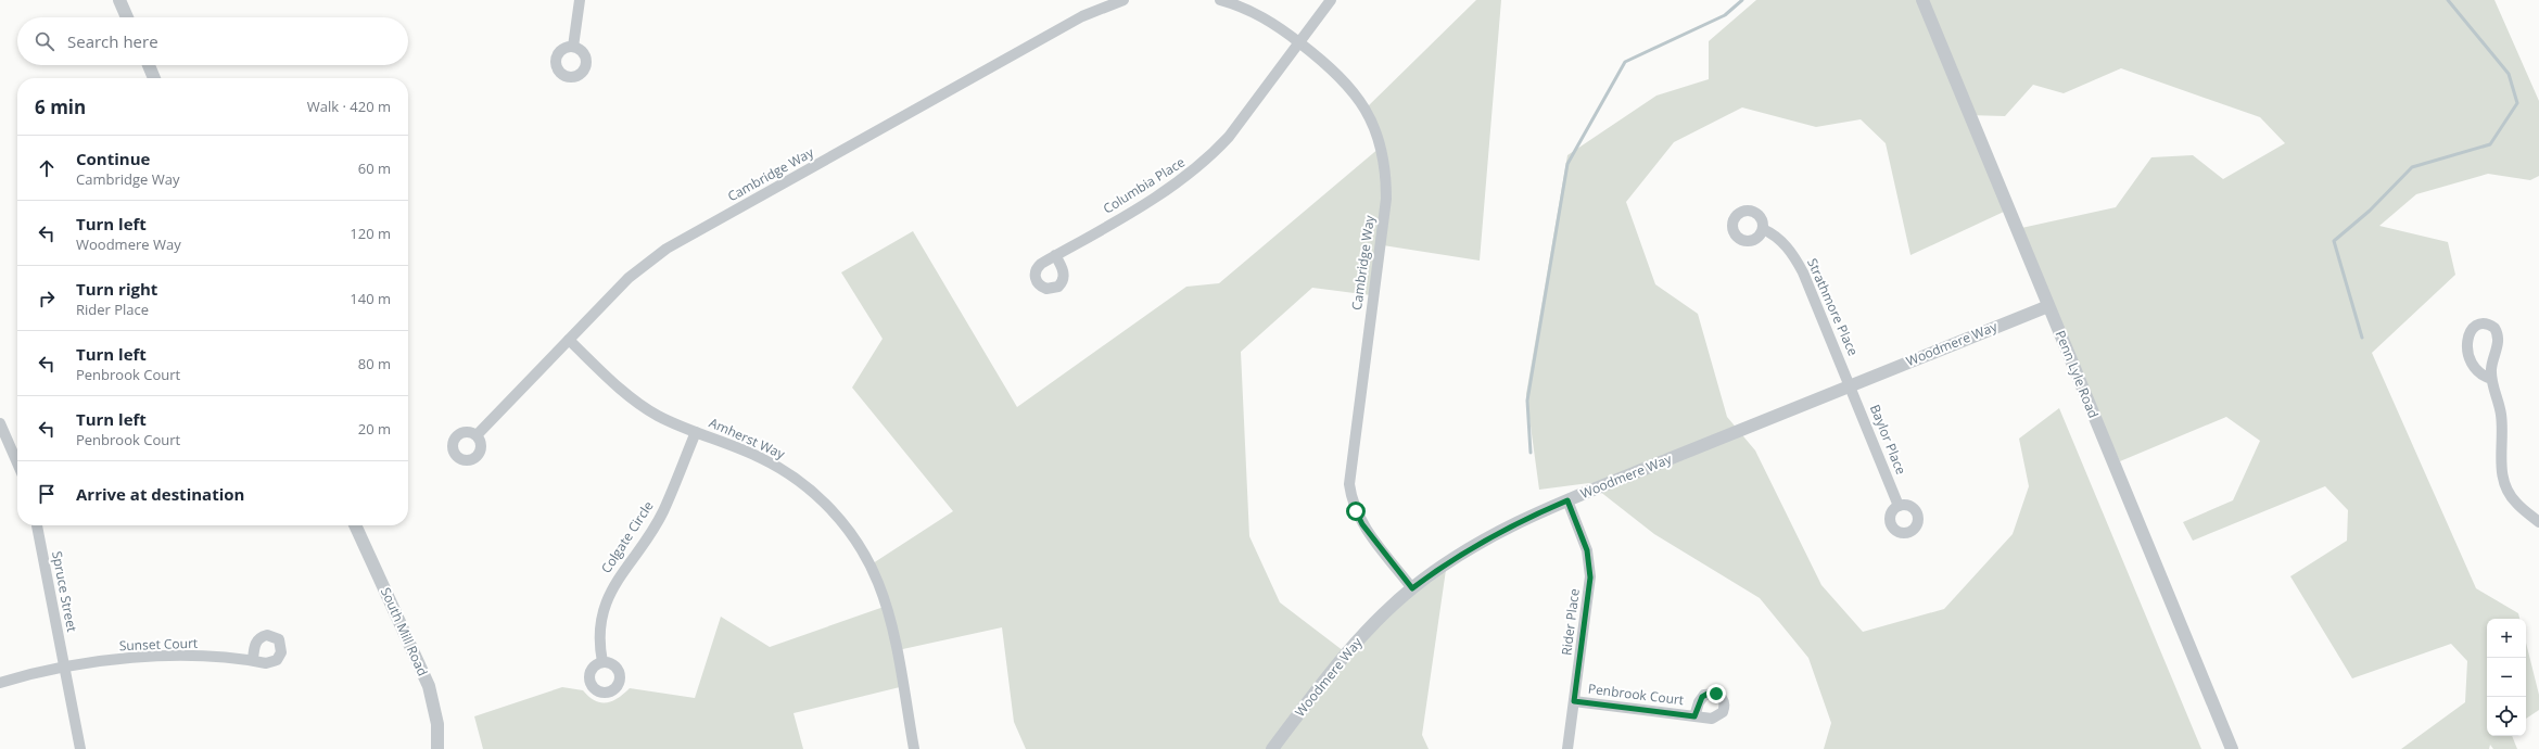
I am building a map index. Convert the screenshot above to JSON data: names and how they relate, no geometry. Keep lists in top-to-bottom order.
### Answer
{
  "streets": {
    "street": [
      "Cambridge Way",
      "Columbia Place",
      "Strathmore Place",
      "Woodmere Way",
      "Penn Lyle Road",
      "Amherst Way",
      "Baylor Place",
      "Colgate Circle",
      "Spruce Street",
      "Rider Place",
      "South Mill Road",
      "Sunset Court",
      "Penbrook Court"
    ]
  },
  "crossings": [
    ["Cambridge Way", "Columbia Place"],
    ["Cambridge Way", "Woodmere Way"],
    ["Cambridge Way", "Amherst Way"],
    ["Strathmore Place", "Woodmere Way"],
    ["Strathmore Place", "Baylor Place"],
    ["Woodmere Way", "Penn Lyle Road"],
    ["Woodmere Way", "Baylor Place"],
    ["Woodmere Way", "Rider Place"],
    ["Amherst Way", "Colgate Circle"],
    ["Spruce Street", "Sunset Court"],
    ["Rider Place", "Penbrook Court"]
  ],
  "page": {
    "search": "Search here",
    "heading": ["6 min", "Walk · 420 m"],
    "list": [
      ["Continue", "Cambridge Way", "60 m"],
      ["Turn left", "Woodmere Way", "120 m"],
      ["Turn right", "Rider Place", "140 m"],
      ["Turn left", "Penbrook Court", "80 m"],
      ["Turn left", "Penbrook Court", "20 m"],
      "Arrive at destination"
    ],
    "map_buttons": ["+", "−"]
  }
}
